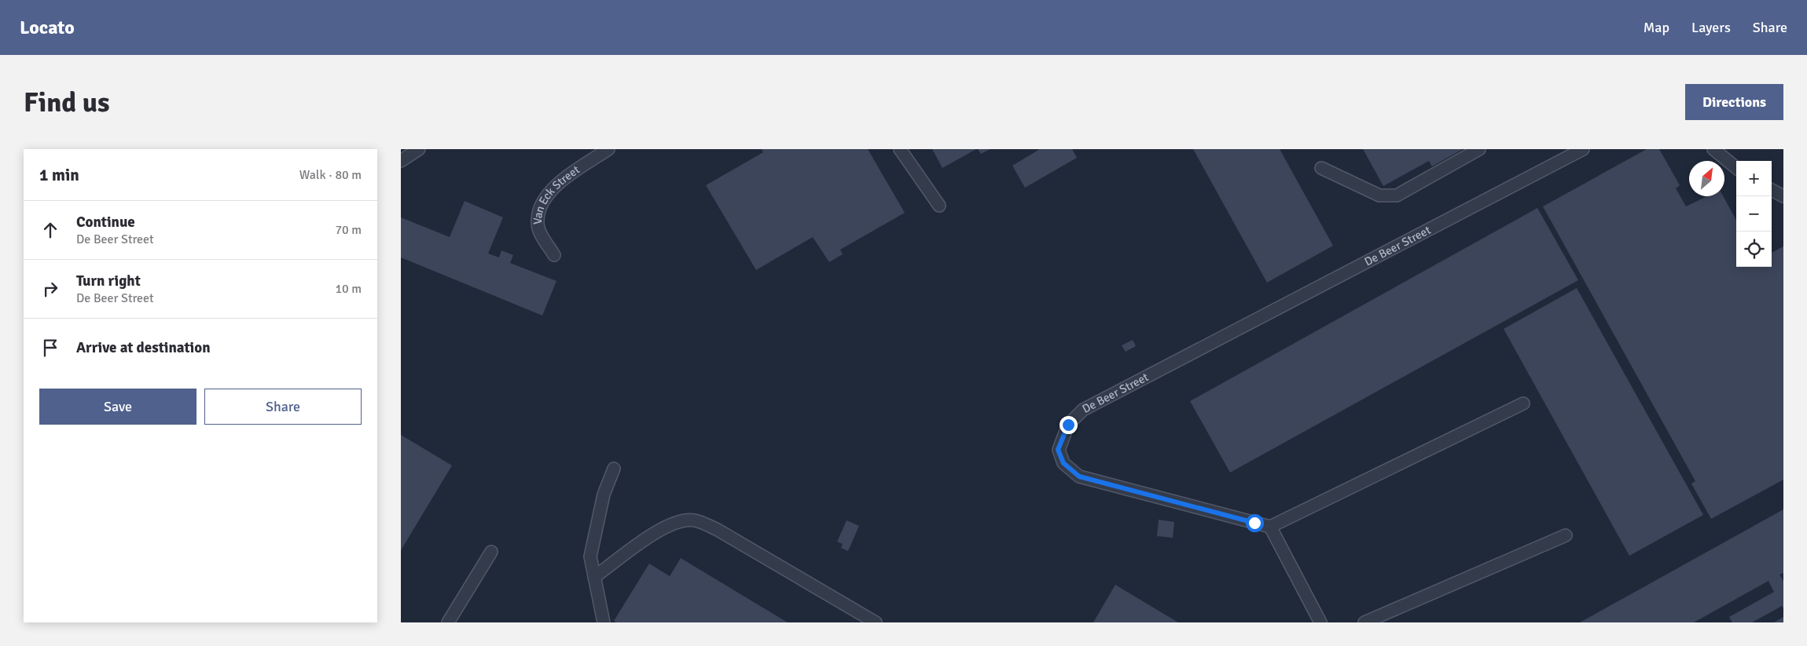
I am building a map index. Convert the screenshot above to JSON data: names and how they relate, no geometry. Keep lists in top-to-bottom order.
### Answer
{
  "streets": {
    "lane": ["Van Eck Street", "De Beer Street"]
  },
  "north": "top right",
  "page": {
    "header": "Locato",
    "nav": ["Map", "Layers", "Share"],
    "buttons": [
      "Directions",
      ["Save", "Share"]
    ],
    "title": "Find us",
    "heading": ["1 min", "Walk · 80 m"],
    "map_buttons": ["+", "−"],
    "list": [
      ["Continue", "De Beer Street", "70 m"],
      ["Turn right", "De Beer Street", "10 m"],
      "Arrive at destination"
    ]
  }
}
